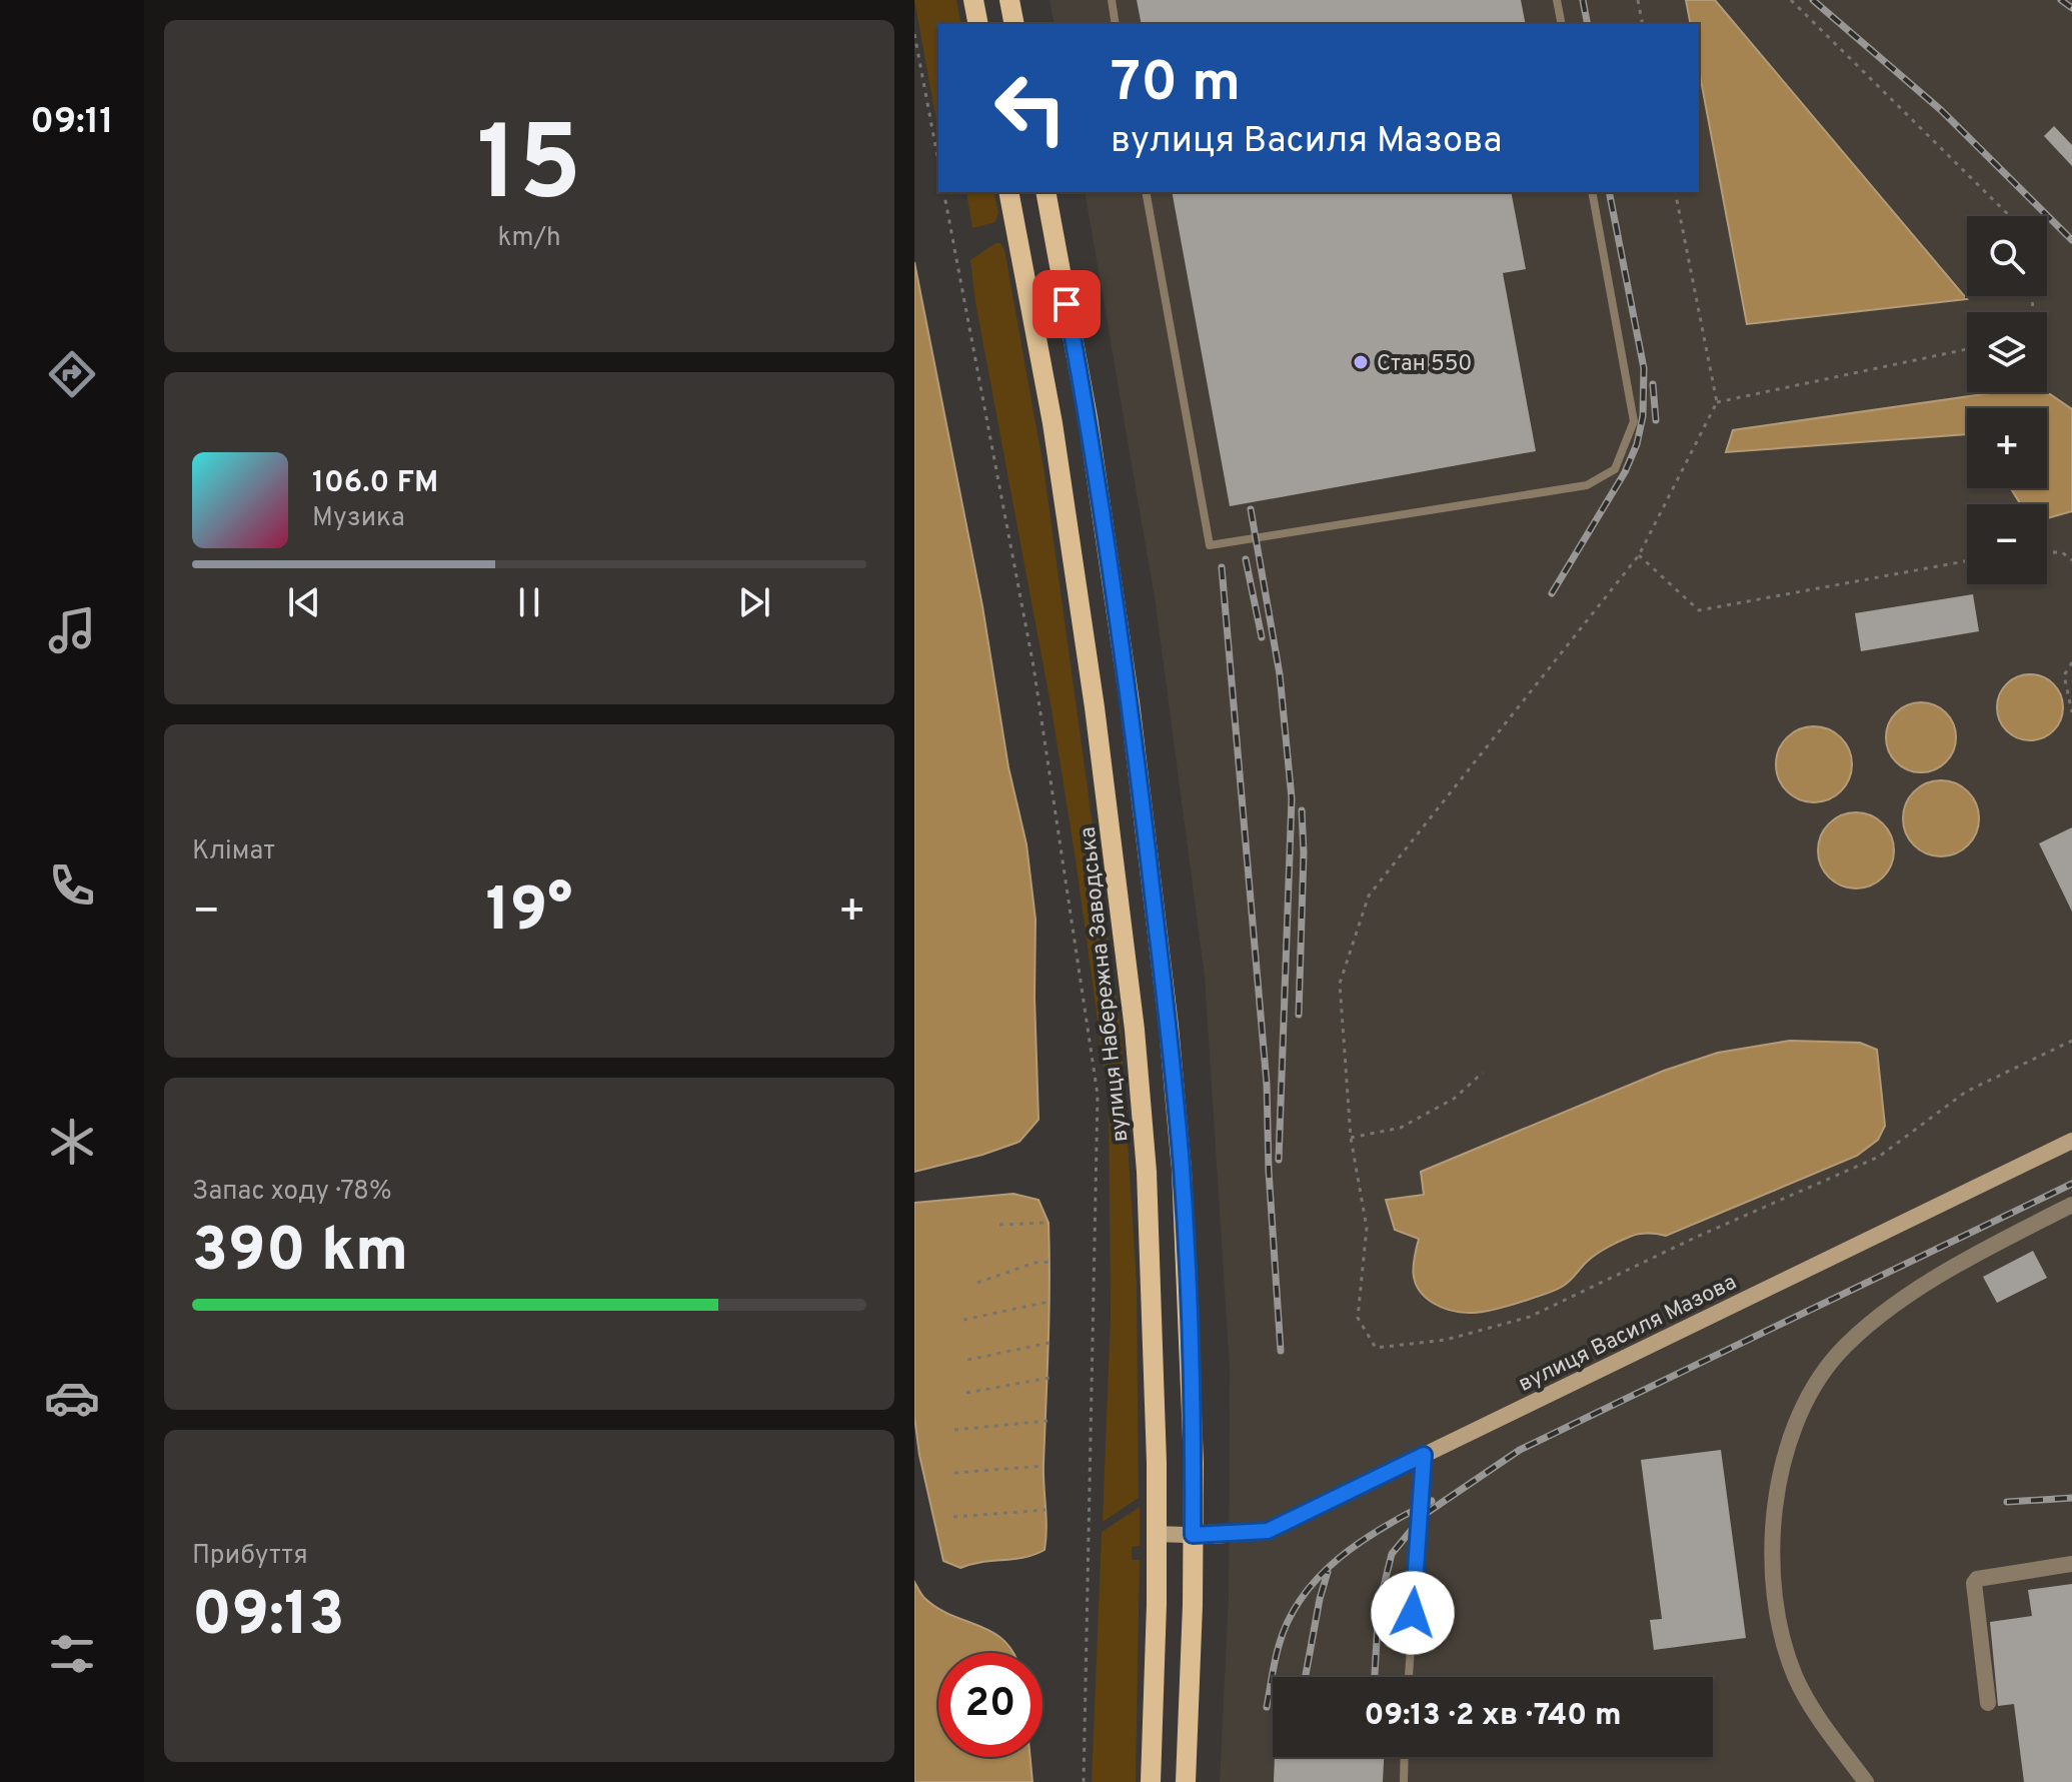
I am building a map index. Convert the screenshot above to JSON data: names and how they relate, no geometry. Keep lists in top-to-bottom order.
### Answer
{
  "streets": {
    "main road": ["вулиця Набережна Заводська"],
    "street": ["вулиця Василя Мазова"]
  },
  "crossings": [
    ["вулиця Набережна Заводська", "вулиця Василя Мазова"]
  ],
  "places": ["Стан 550"],
  "page": {
    "tabs": "09:11",
    "tile": [
      ["15", "km/h"],
      "Клімат",
      ["Запас ходу · 78%", "390 km"],
      ["Прибуття", "09:13"]
    ],
    "turn": ["70 m", "вулиця Василя Мазова"],
    "map_buttons": ["+", "−"],
    "song": ["106.0 FM", "Музика"],
    "heat": ["−", "19°", "+"],
    "limit": "20",
    "trip": "09:13 · 2 хв · 740 m"
  }
}
